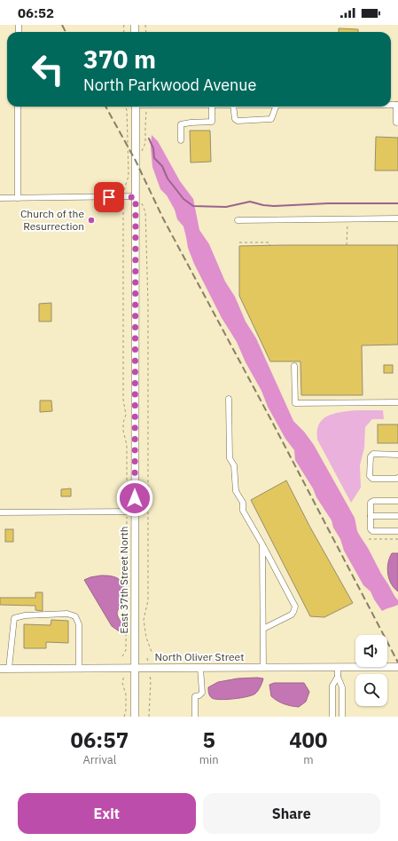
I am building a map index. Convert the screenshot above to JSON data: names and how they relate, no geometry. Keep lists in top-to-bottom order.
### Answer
{
  "streets": {
    "main road": ["East 37th Street North", "North Oliver Street"]
  },
  "crossings": [
    ["East 37th Street North", "North Oliver Street"]
  ],
  "places": ["Church of the Resurrection"],
  "page": {
    "status": "06:52",
    "turn": ["370 m", "North Parkwood Avenue"],
    "eta": [
      "06:57",
      "Arrival",
      "5",
      "min",
      "400",
      "m"
    ],
    "buttons": ["Exit", "Share"]
  }
}
